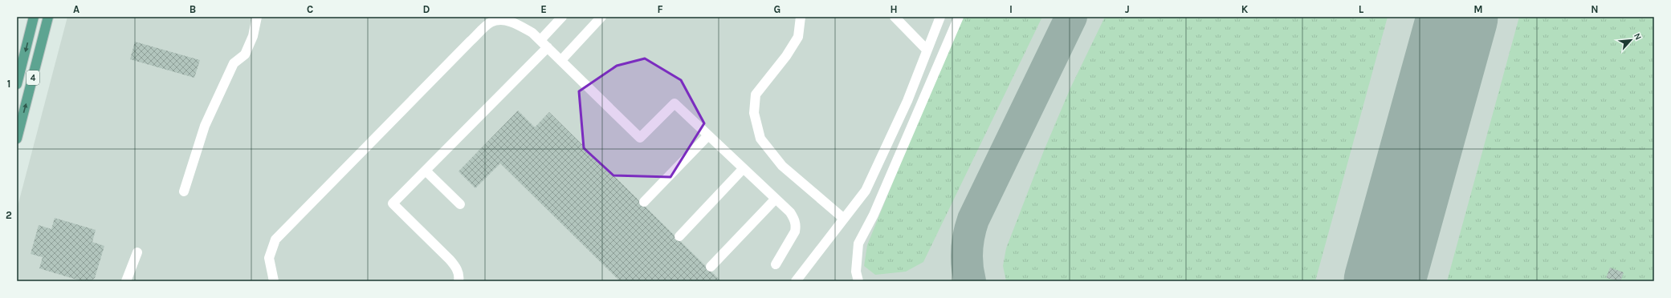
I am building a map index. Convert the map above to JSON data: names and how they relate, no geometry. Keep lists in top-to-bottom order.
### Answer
{
  "streets": {
    "main road": ["4"]
  },
  "north": "top right",
  "grid": {
    "columns": [
      "A",
      "B",
      "C",
      "D",
      "E",
      "F",
      "G",
      "H",
      "I",
      "J",
      "K",
      "L",
      "M",
      "N"
    ],
    "rows": ["1", "2"]
  }
}
